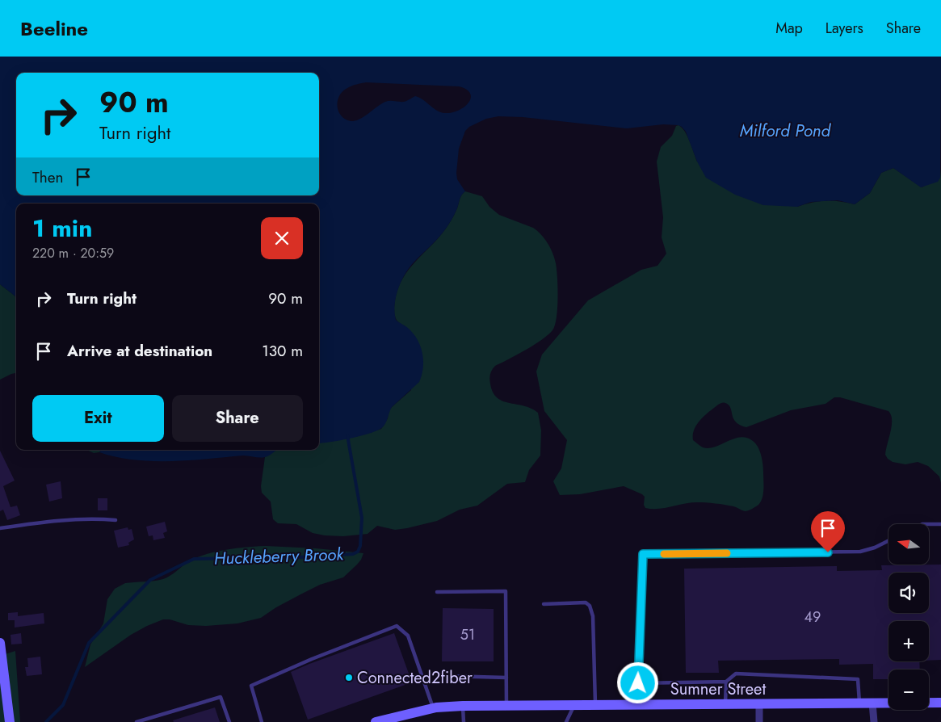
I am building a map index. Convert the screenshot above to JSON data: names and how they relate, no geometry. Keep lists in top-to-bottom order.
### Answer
{
  "streets": {
    "street": ["Sumner Street"]
  },
  "water": ["Milford Pond", "Huckleberry Brook"],
  "places": ["Connected2fiber"],
  "house_numbers": ["49", "51"],
  "north": "left",
  "page": {
    "header": "Beeline",
    "nav": ["Map", "Layers", "Share"],
    "turn": ["90 m", "Turn right"],
    "then": "Then",
    "heading": ["1 min", "220 m · 20:59"],
    "list": [
      {
        "name": "Turn right",
        "value": "90 m"
      },
      {
        "name": "Arrive at destination",
        "value": "130 m"
      }
    ],
    "buttons": ["Exit", "Share"],
    "map_buttons": ["+", "−"]
  }
}
